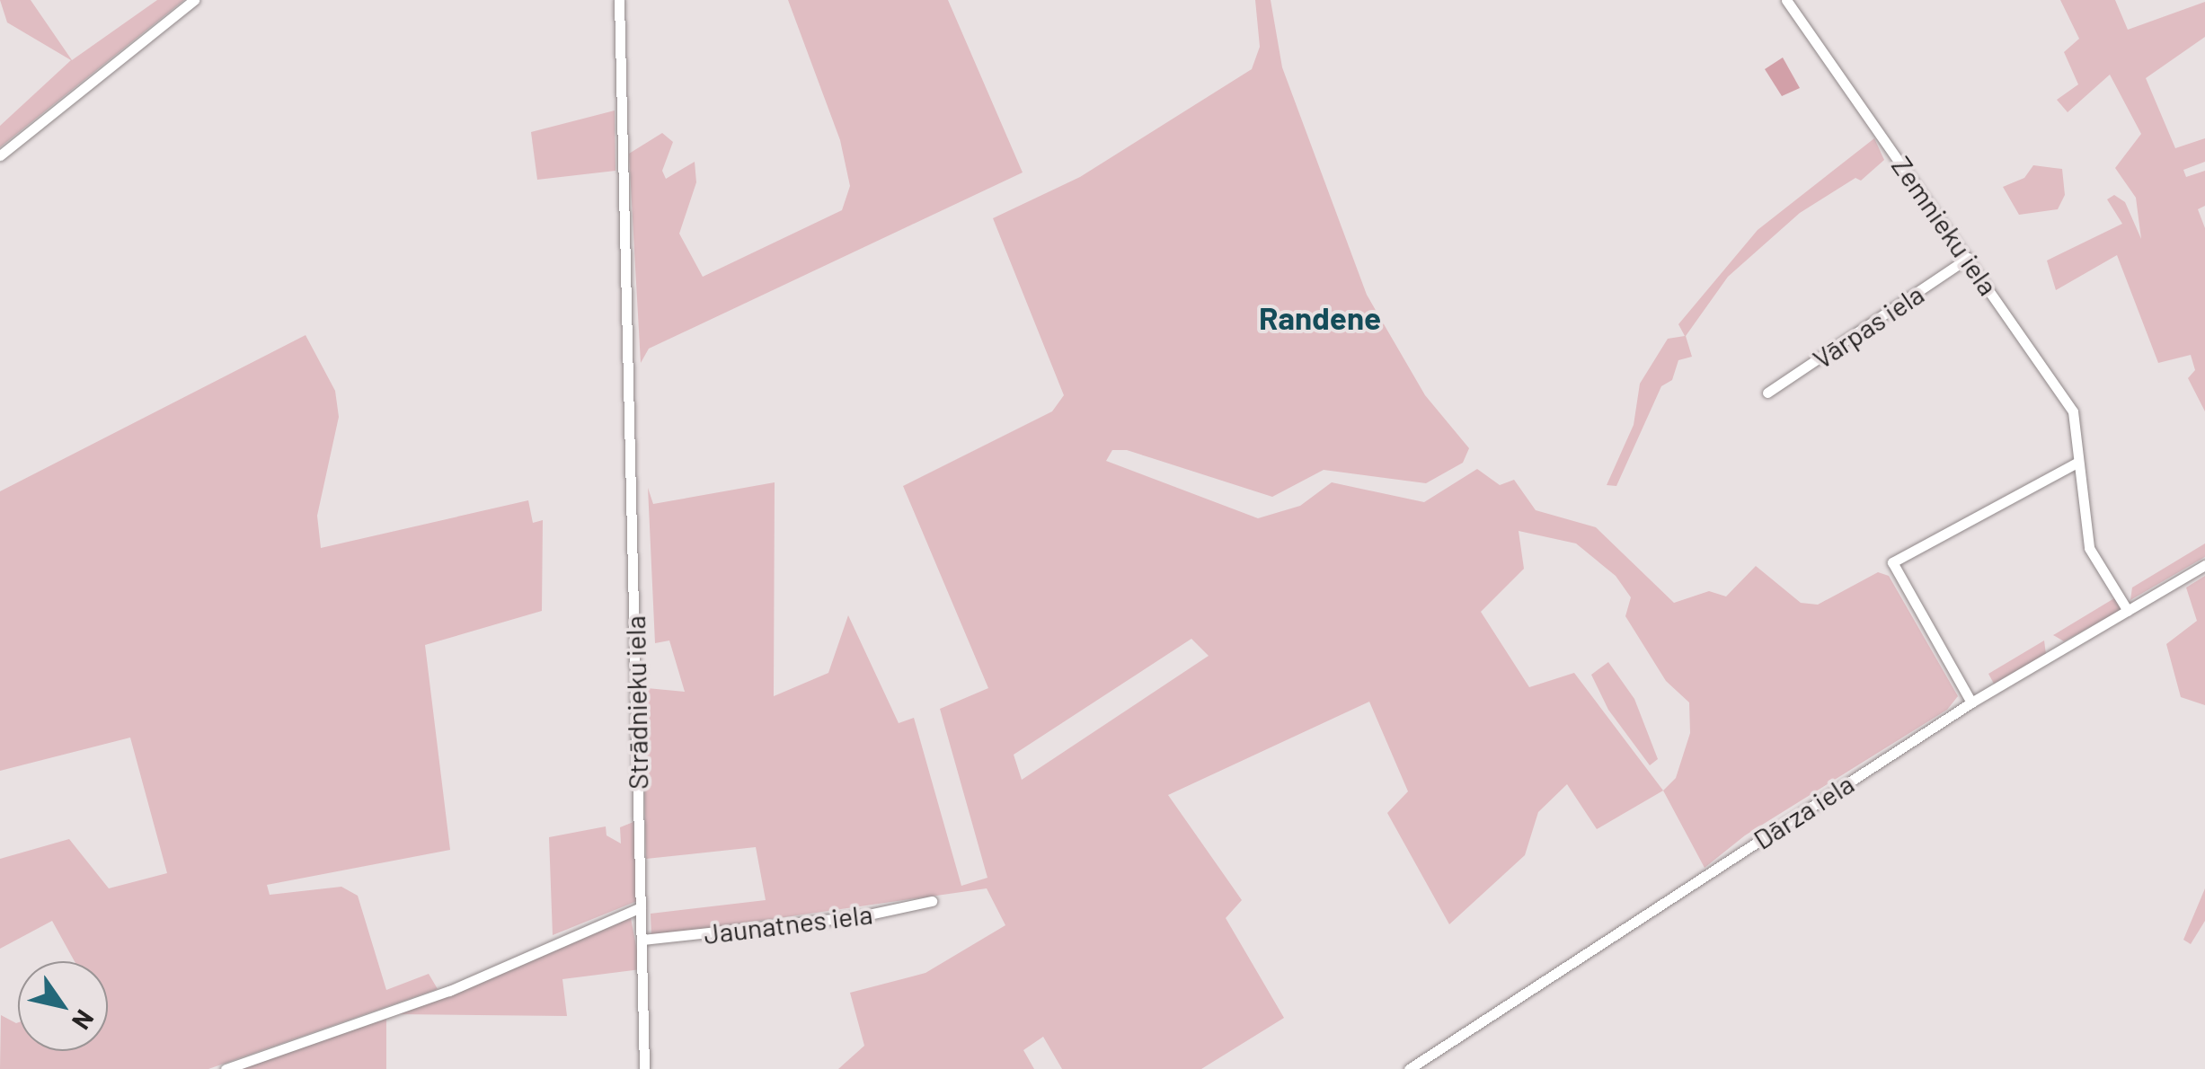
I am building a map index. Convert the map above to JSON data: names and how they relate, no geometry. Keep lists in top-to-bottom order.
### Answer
{
  "streets": {
    "street": [
      "Zemnieku iela",
      "Vārpas iela",
      "Strādnieku iela",
      "Dārza iela",
      "Jaunatnes iela"
    ]
  },
  "crossings": [
    ["Zemnieku iela", "Vārpas iela"],
    ["Zemnieku iela", "Dārza iela"],
    ["Strādnieku iela", "Jaunatnes iela"]
  ],
  "districts": ["Randene"],
  "north": "bottom right"
}
